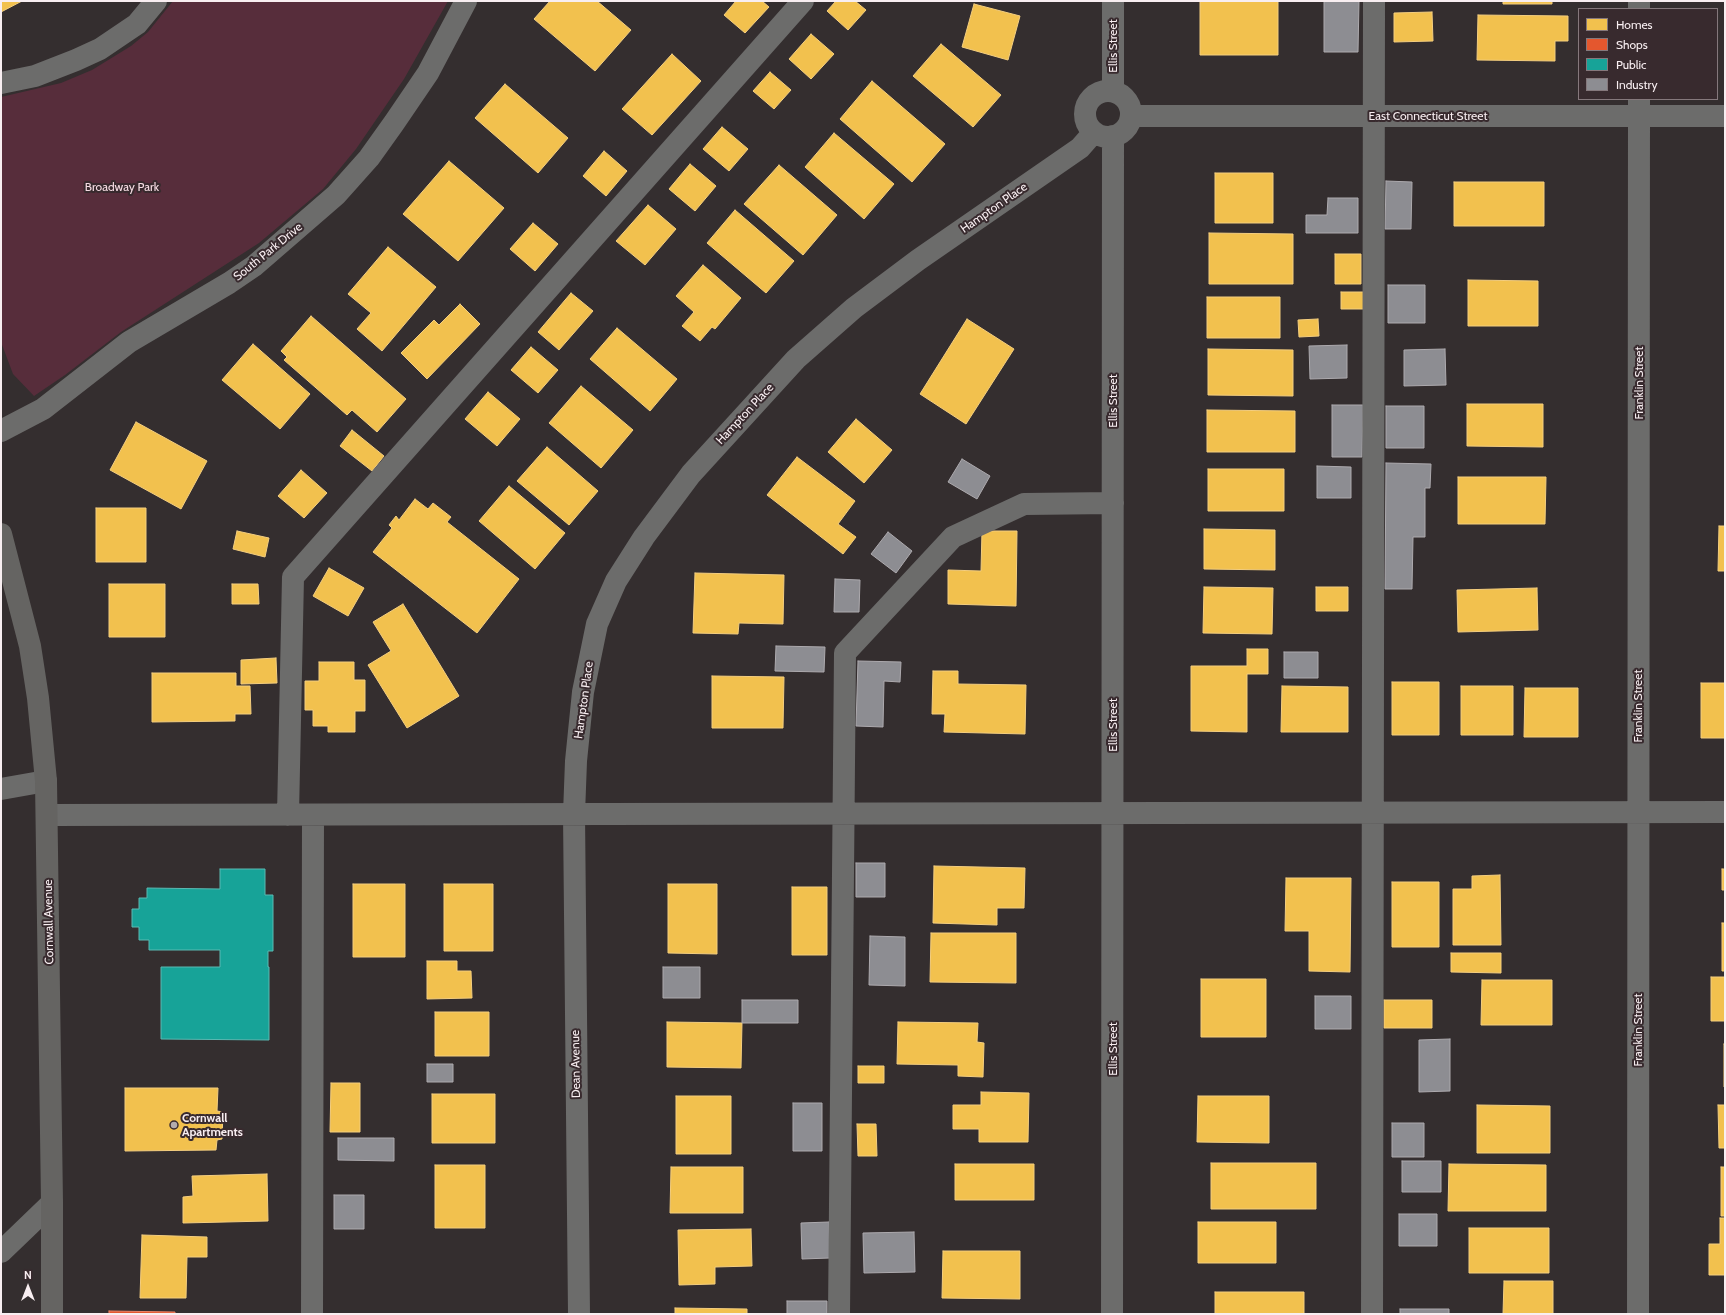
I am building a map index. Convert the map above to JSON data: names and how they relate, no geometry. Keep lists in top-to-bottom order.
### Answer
{
  "streets": {
    "main road": ["Cornwall Avenue"],
    "street": [
      "Ellis Street",
      "East Connecticut Street",
      "Hampton Place",
      "South Park Drive",
      "Franklin Street",
      "Dean Avenue"
    ]
  },
  "crossings": [
    ["Ellis Street", "East Connecticut Street"],
    ["Ellis Street", "Hampton Place"],
    ["East Connecticut Street", "Hampton Place"],
    ["East Connecticut Street", "Franklin Street"],
    ["Hampton Place", "Dean Avenue"]
  ],
  "parks": ["Broadway Park"],
  "places": ["Cornwall Apartments"],
  "legend": [
    "Homes",
    "Shops",
    "Public",
    "Industry"
  ],
  "north": "top"
}
